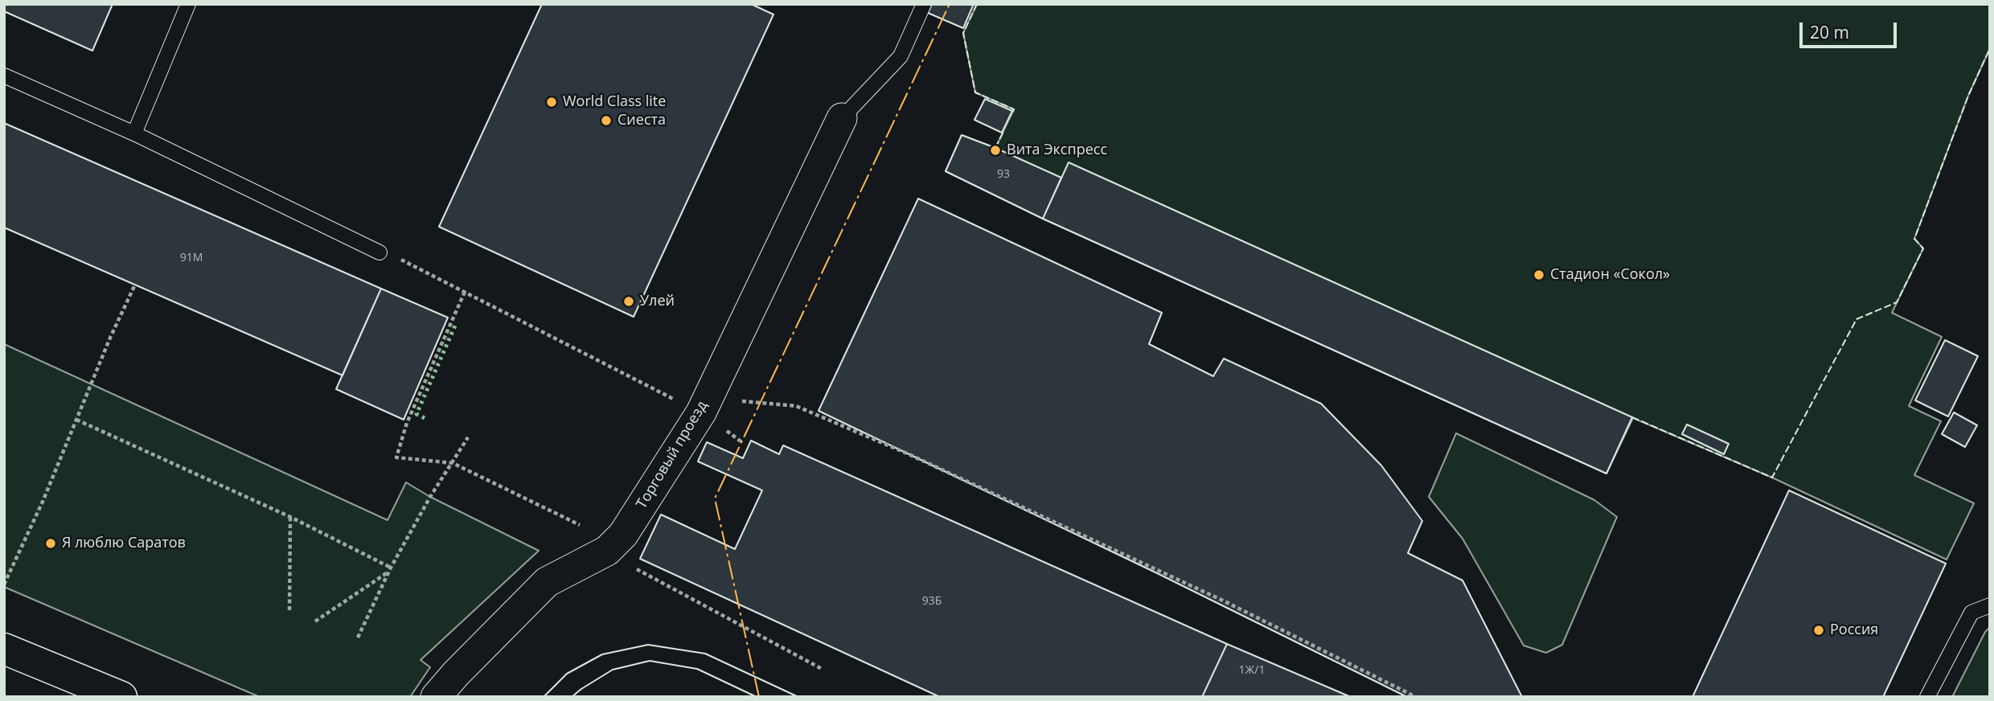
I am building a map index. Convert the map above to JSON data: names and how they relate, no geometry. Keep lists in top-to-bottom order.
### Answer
{
  "streets": {
    "street": ["Торговый проезд"]
  },
  "places": [
    "World Class lite",
    "Сиеста",
    "Вита Экспресс",
    "Стадион «Сокол»",
    "Улей",
    "Я люблю Саратов",
    "Россия"
  ],
  "house_numbers": [
    "93",
    "91М",
    "93Б",
    "1Ж/1"
  ],
  "scale_bar": "20 m"
}
